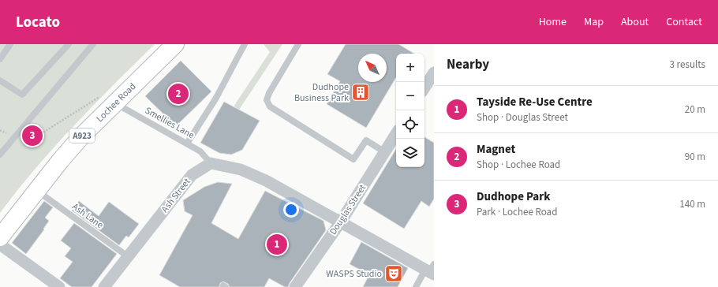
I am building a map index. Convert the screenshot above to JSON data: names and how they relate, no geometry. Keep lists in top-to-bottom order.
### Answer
{
  "streets": {
    "main road": ["Lochee Road", "A923"],
    "street": ["Ash Street", "Douglas Street"],
    "lane": ["Smellies Lane", "Ash Lane"]
  },
  "crossings": [
    ["Lochee Road", "Smellies Lane"],
    ["Lochee Road", "Ash Lane"],
    ["Smellies Lane", "Ash Street"],
    ["Ash Street", "Ash Lane"]
  ],
  "places": {
    "building": ["Dudhope Business Park"],
    "theatre": ["WASPS Studio"]
  },
  "north": "top left",
  "page": {
    "header": "Locato",
    "nav": [
      "Home",
      "Map",
      "About",
      "Contact"
    ],
    "heading": ["Nearby", "3 results"],
    "map_buttons": ["+", "−"],
    "pins": ["2", "3", "1"],
    "list": [
      {
        "mark": "1",
        "name": "Tayside Re-Use Centre",
        "note": "Shop · Douglas Street",
        "value": "20 m"
      },
      {
        "mark": "2",
        "name": "Magnet",
        "note": "Shop · Lochee Road",
        "value": "90 m"
      },
      {
        "mark": "3",
        "name": "Dudhope Park",
        "note": "Park · Lochee Road",
        "value": "140 m"
      }
    ]
  }
}
